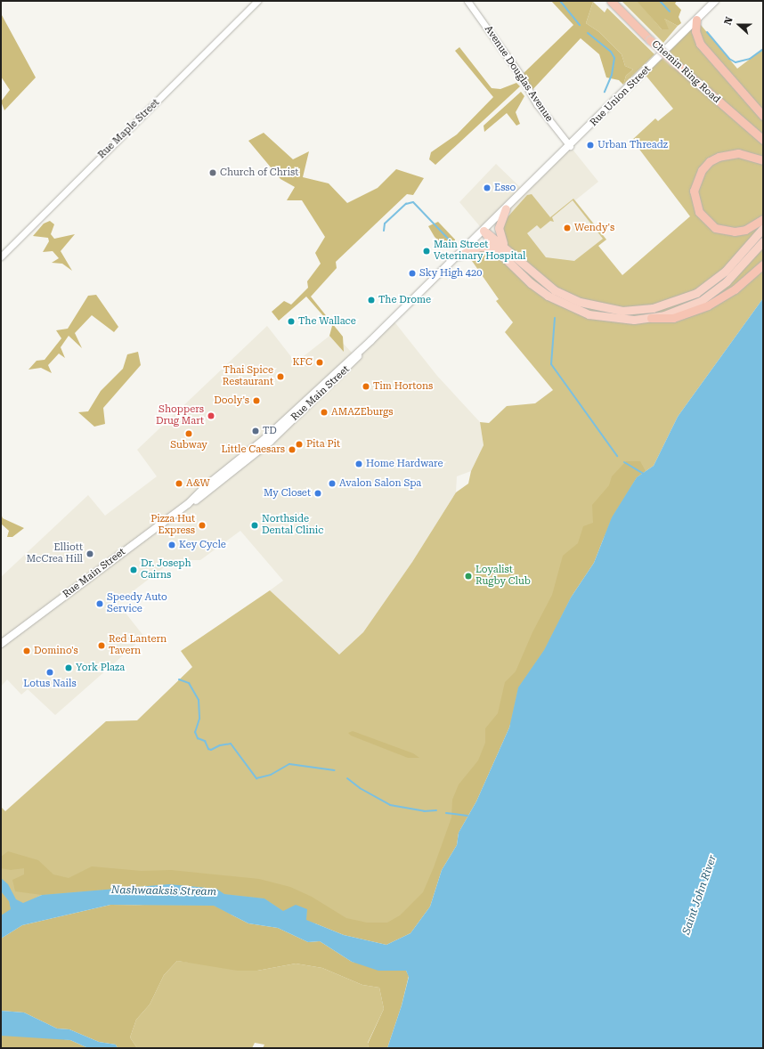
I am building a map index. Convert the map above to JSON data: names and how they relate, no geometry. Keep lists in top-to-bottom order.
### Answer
{
  "streets": {
    "highway": ["Chemin Ring Road"],
    "main road": ["Rue Union Street", "Rue Main Street"],
    "street": ["Avenue Douglas Avenue", "Rue Maple Street"]
  },
  "crossings": [
    ["Avenue Douglas Avenue", "Rue Union Street"],
    ["Avenue Douglas Avenue", "Rue Main Street"],
    ["Rue Union Street", "Rue Main Street"]
  ],
  "water": ["Nashwaaksis Stream", "Saint John River"],
  "places": [
    "Urban Threadz",
    "Church of Christ",
    "Esso",
    "Wendy's",
    "Main Street Veterinary Hospital",
    "Sky High 420",
    "The Drome",
    "The Wallace",
    "KFC",
    "Thai Spice Restaurant",
    "Tim Hortons",
    "Dooly's",
    "AMAZEburgs",
    "Shoppers Drug Mart",
    "TD",
    "Subway",
    "Pita Pit",
    "Little Caesars",
    "Home Hardware",
    "A&W",
    "Avalon Salon Spa",
    "My Closet",
    "Pizza Hut Express",
    "Northside Dental Clinic",
    "Key Cycle",
    "Elliott McCrea Hill",
    "Dr. Joseph Cairns",
    "Loyalist Rugby Club",
    "Speedy Auto Service",
    "Red Lantern Tavern",
    "Domino's",
    "York Plaza",
    "Lotus Nails"
  ],
  "north": "left"
}
